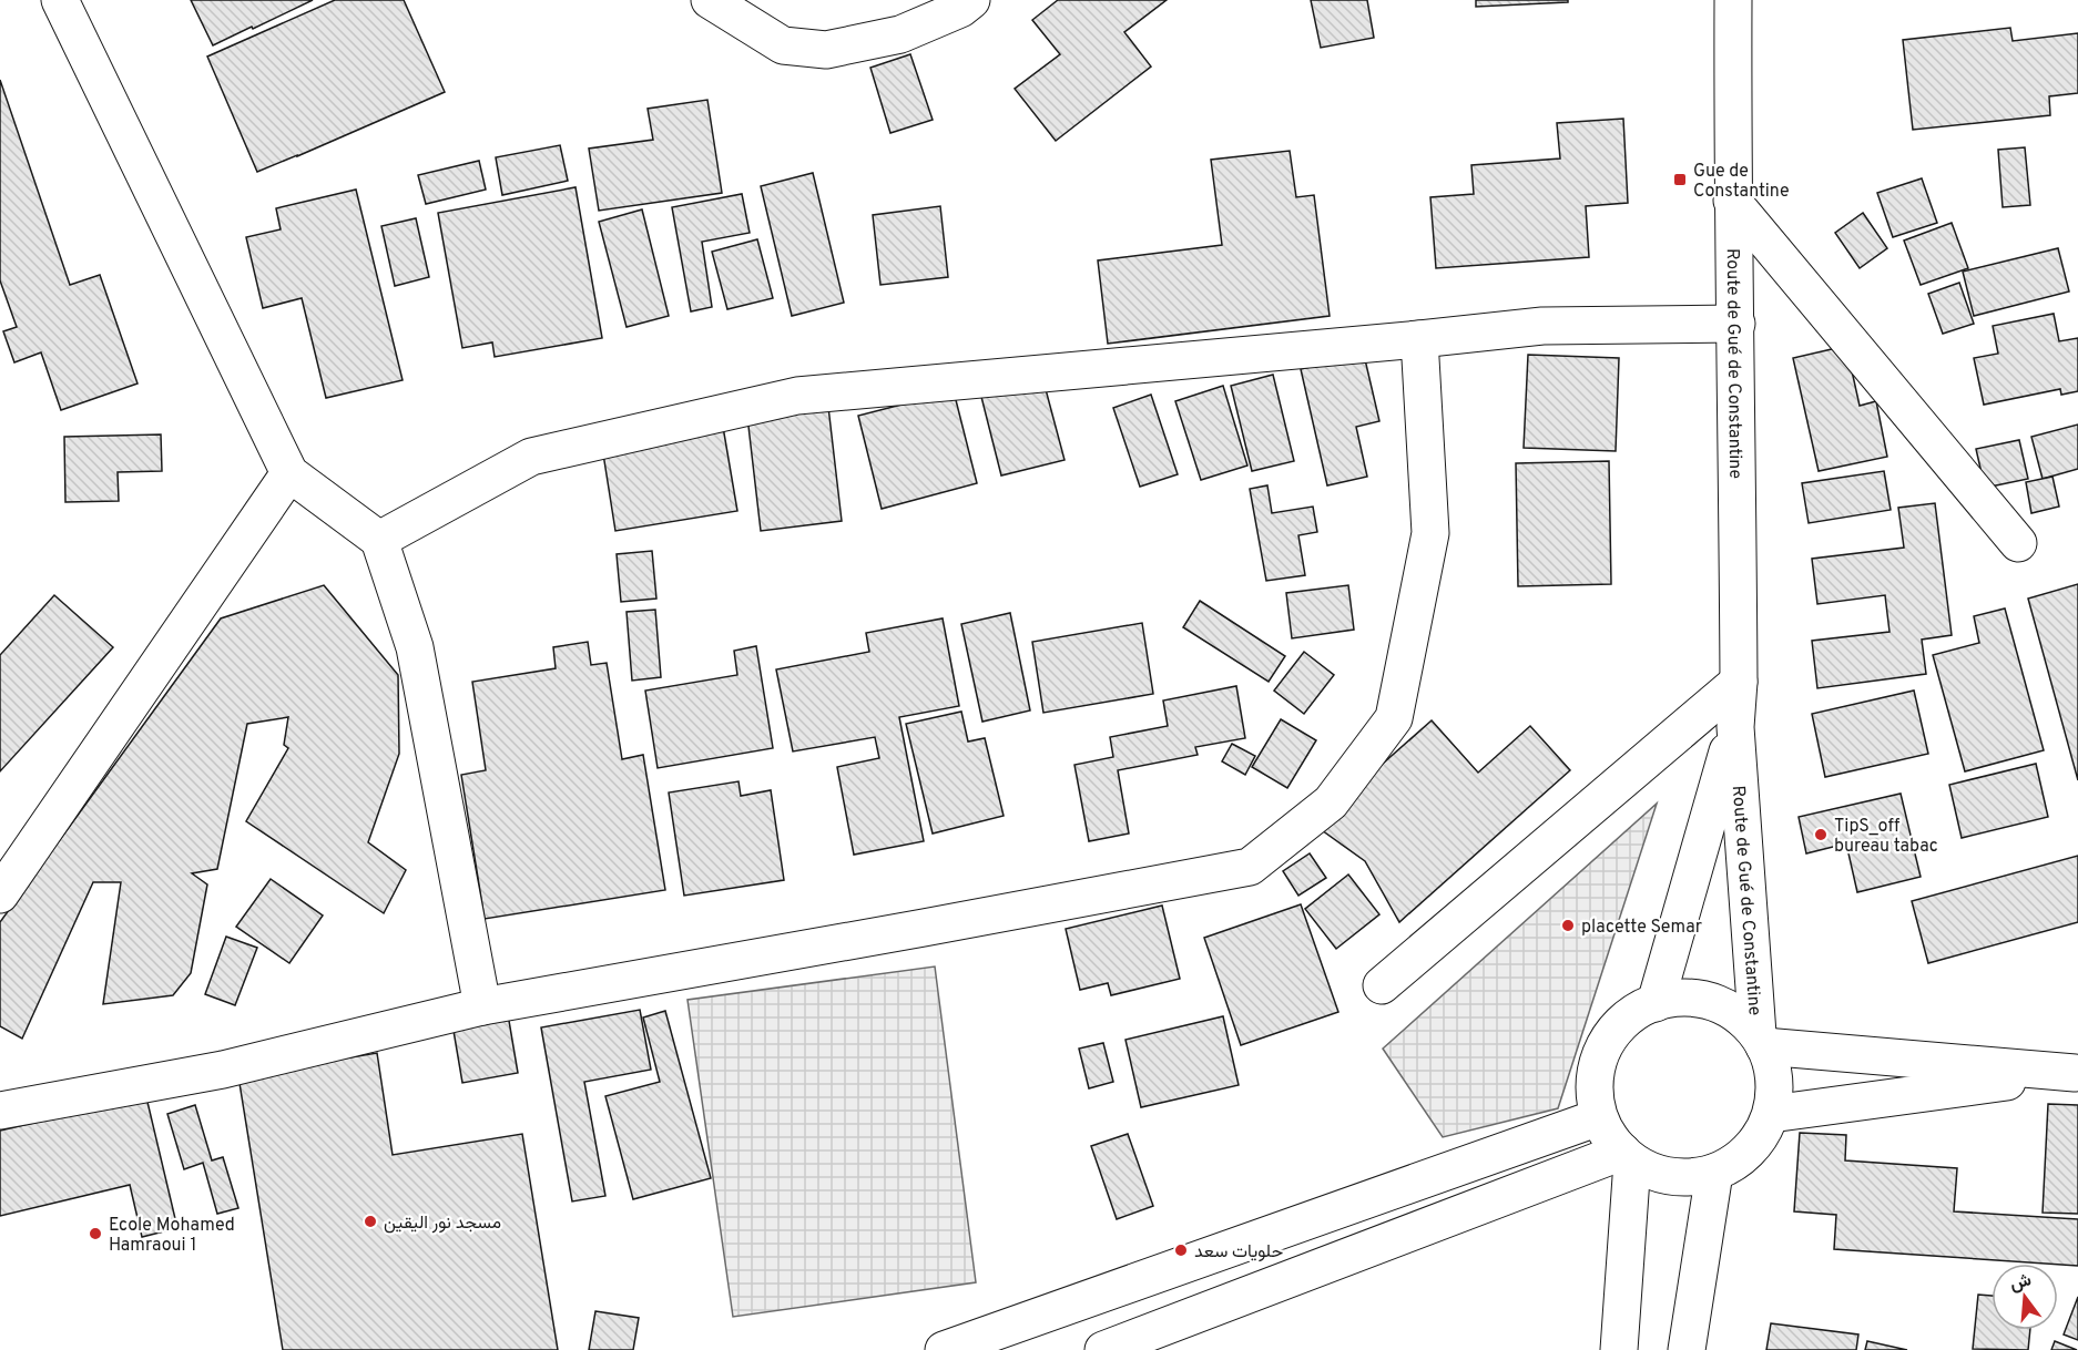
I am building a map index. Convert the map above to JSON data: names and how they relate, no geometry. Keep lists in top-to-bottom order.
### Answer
{
  "streets": {
    "street": ["Route de Gué de Constantine"]
  },
  "places": {
    "transit": ["Gue de Constantine"],
    "other": [
      "TipS_off bureau tabac",
      "placette Semar",
      "مسجد نور اليقين",
      "Ecole Mohamed Hamraoui 1",
      "حلويات سعد"
    ]
  },
  "north": "top"
}
